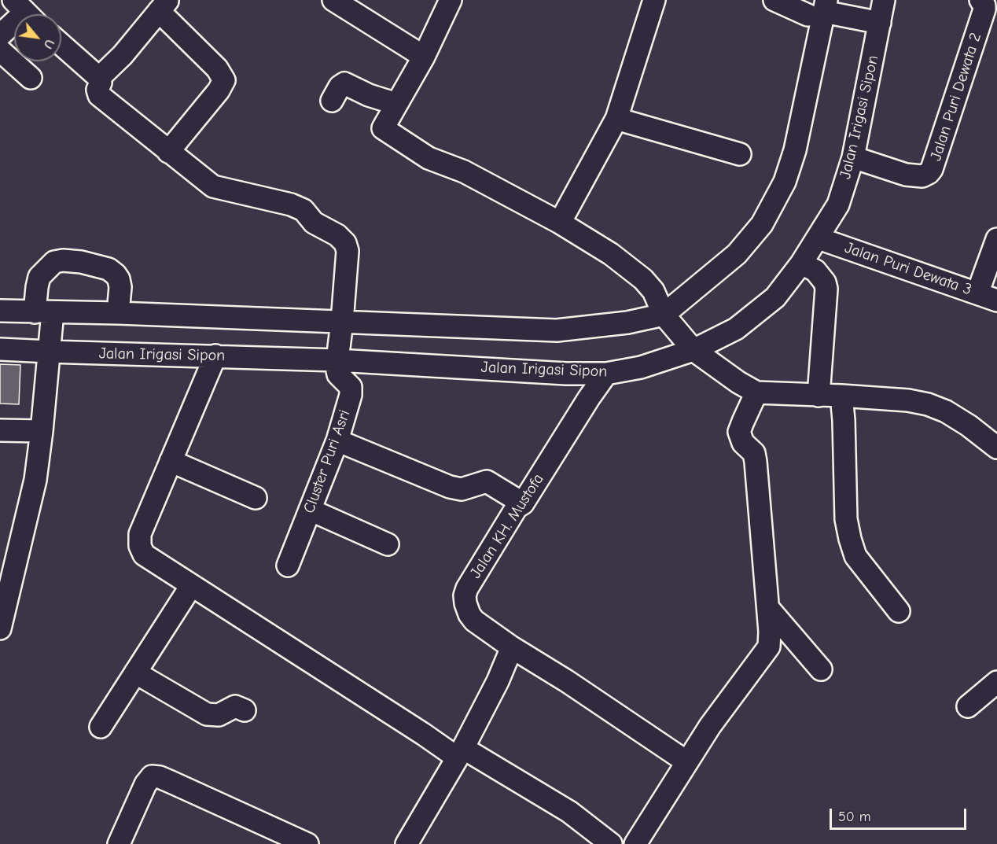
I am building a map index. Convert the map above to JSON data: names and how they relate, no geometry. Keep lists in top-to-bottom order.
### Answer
{
  "streets": {
    "street": [
      "Jalan Puri Dewata 2",
      "Jalan Irigasi Sipon",
      "Jalan Puri Dewata 3",
      "Cluster Puri Asri",
      "Jalan KH. Mustofa"
    ]
  },
  "crossings": [
    ["Jalan Puri Dewata 2", "Jalan Irigasi Sipon"],
    ["Jalan Irigasi Sipon", "Jalan Puri Dewata 3"],
    ["Jalan Irigasi Sipon", "Cluster Puri Asri"],
    ["Jalan Irigasi Sipon", "Jalan KH. Mustofa"]
  ],
  "scale_bar": "50 m",
  "north": "bottom right"
}
